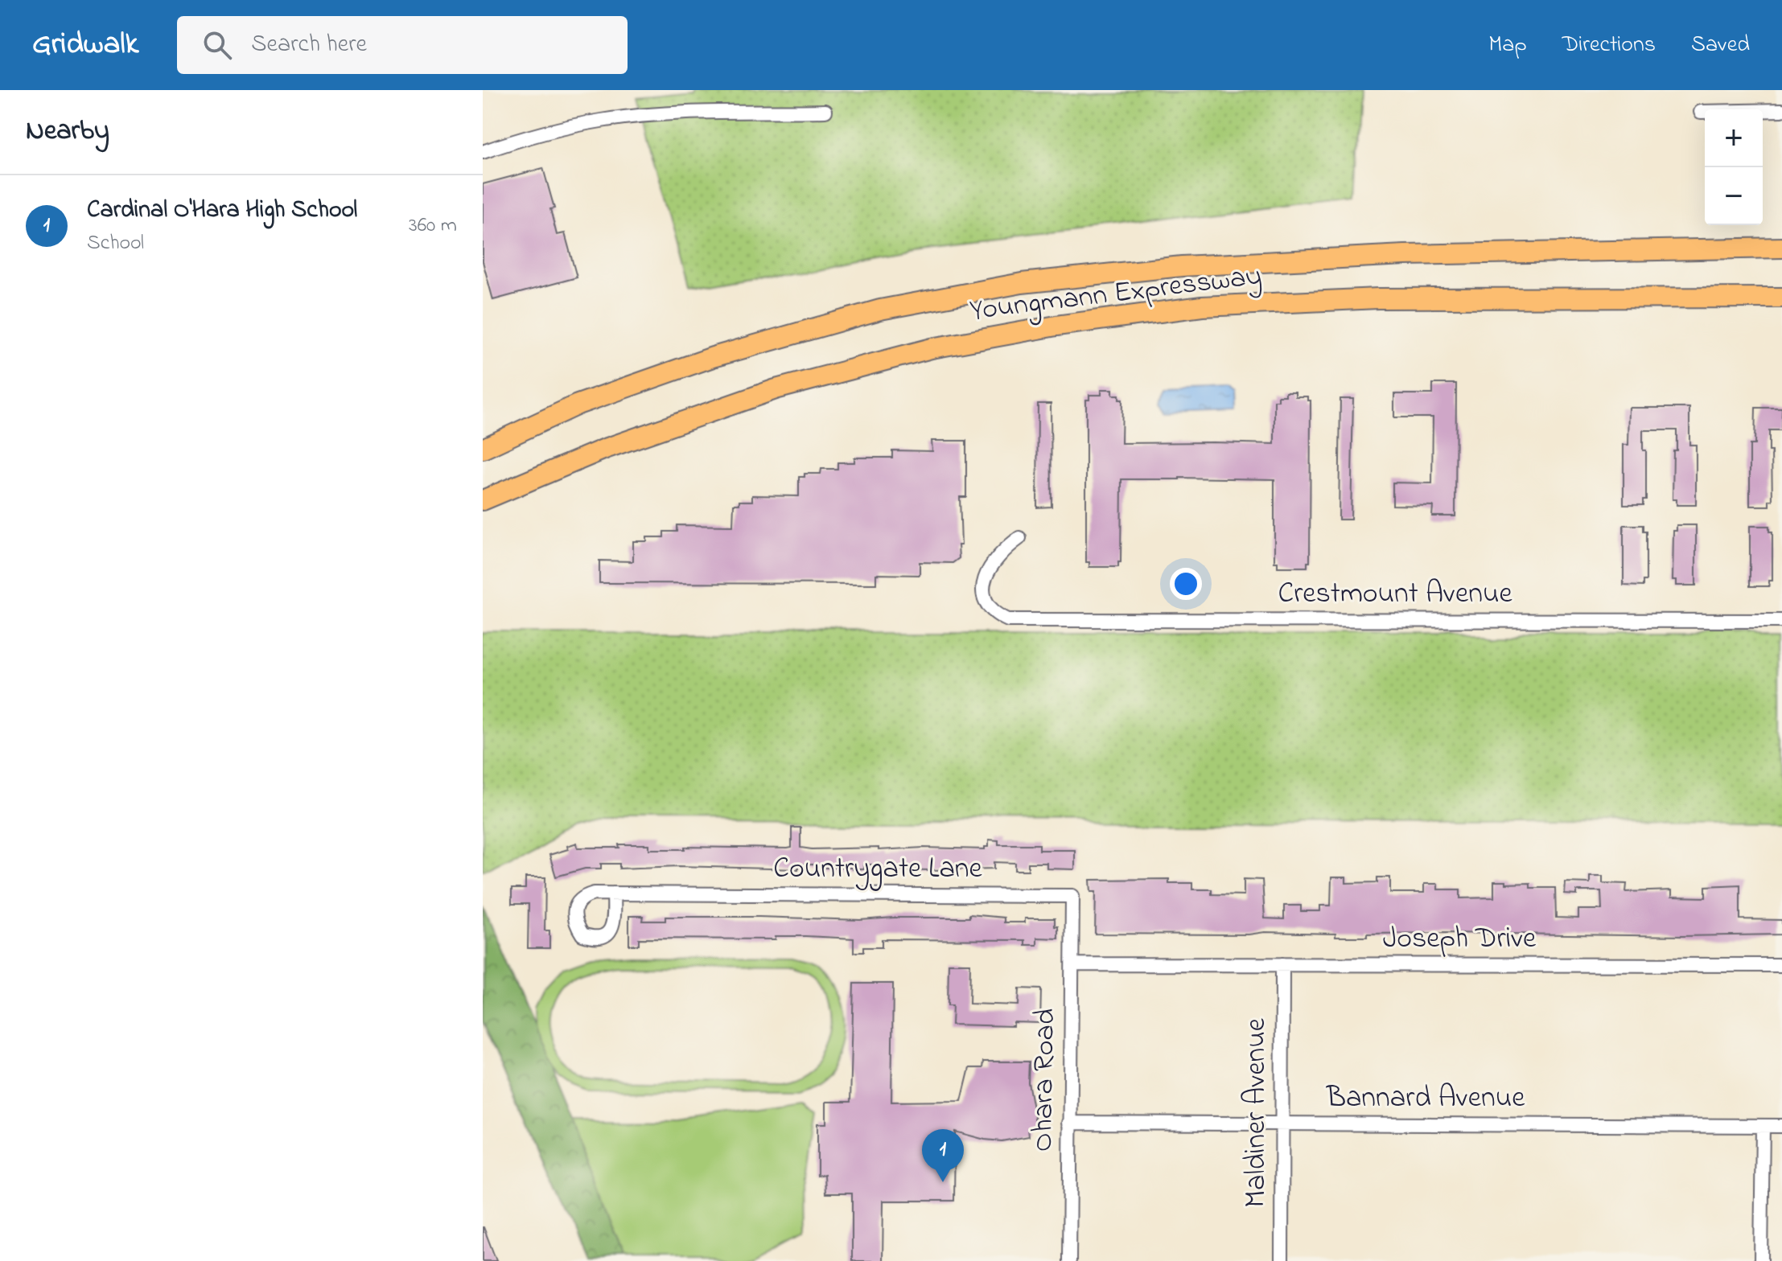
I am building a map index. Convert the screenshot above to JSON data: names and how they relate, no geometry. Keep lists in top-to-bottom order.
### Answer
{
  "streets": {
    "highway": ["Youngmann Expressway"],
    "street": [
      "Crestmount Avenue",
      "Countrygate Lane",
      "Joseph Drive",
      "Ohara Road",
      "Bannard Avenue",
      "Maldiner Avenue"
    ]
  },
  "crossings": [
    ["Countrygate Lane", "Joseph Drive"],
    ["Countrygate Lane", "Ohara Road"],
    ["Joseph Drive", "Ohara Road"],
    ["Joseph Drive", "Maldiner Avenue"],
    ["Ohara Road", "Bannard Avenue"],
    ["Bannard Avenue", "Maldiner Avenue"]
  ],
  "page": {
    "header": "Gridwalk",
    "search": "Search here",
    "nav": ["Map", "Directions", "Saved"],
    "heading": "Nearby",
    "map_buttons": ["+", "−"],
    "list": [
      {
        "mark": "1",
        "name": "Cardinal O'Hara High School",
        "note": "School",
        "value": "360 m"
      }
    ],
    "pins": "1"
  }
}
